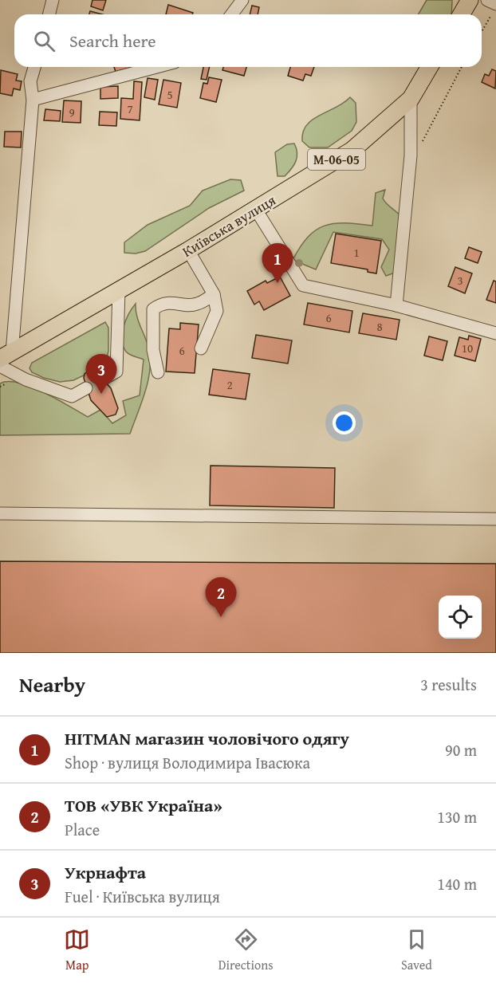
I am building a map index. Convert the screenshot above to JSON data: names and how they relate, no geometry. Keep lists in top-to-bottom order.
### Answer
{
  "streets": {
    "highway": ["М-06-05", "Київська вулиця"]
  },
  "house_numbers": [
    "5",
    "7",
    "9",
    "1",
    "3",
    "6",
    "8",
    "10",
    "6",
    "2"
  ],
  "page": {
    "search": "Search here",
    "pins": ["1", "3", "2"],
    "heading": ["Nearby", "3 results"],
    "list": [
      {
        "mark": "1",
        "name": "HITMAN магазин чоловічого одягу",
        "note": "Shop · вулиця Володимира Івасюка",
        "value": "90 m"
      },
      {
        "mark": "2",
        "name": "ТОВ «УВК Україна»",
        "note": "Place",
        "value": "130 m"
      },
      {
        "mark": "3",
        "name": "Укрнафта",
        "note": "Fuel · Київська вулиця",
        "value": "140 m"
      }
    ],
    "nav": ["Map", "Directions", "Saved"]
  }
}
